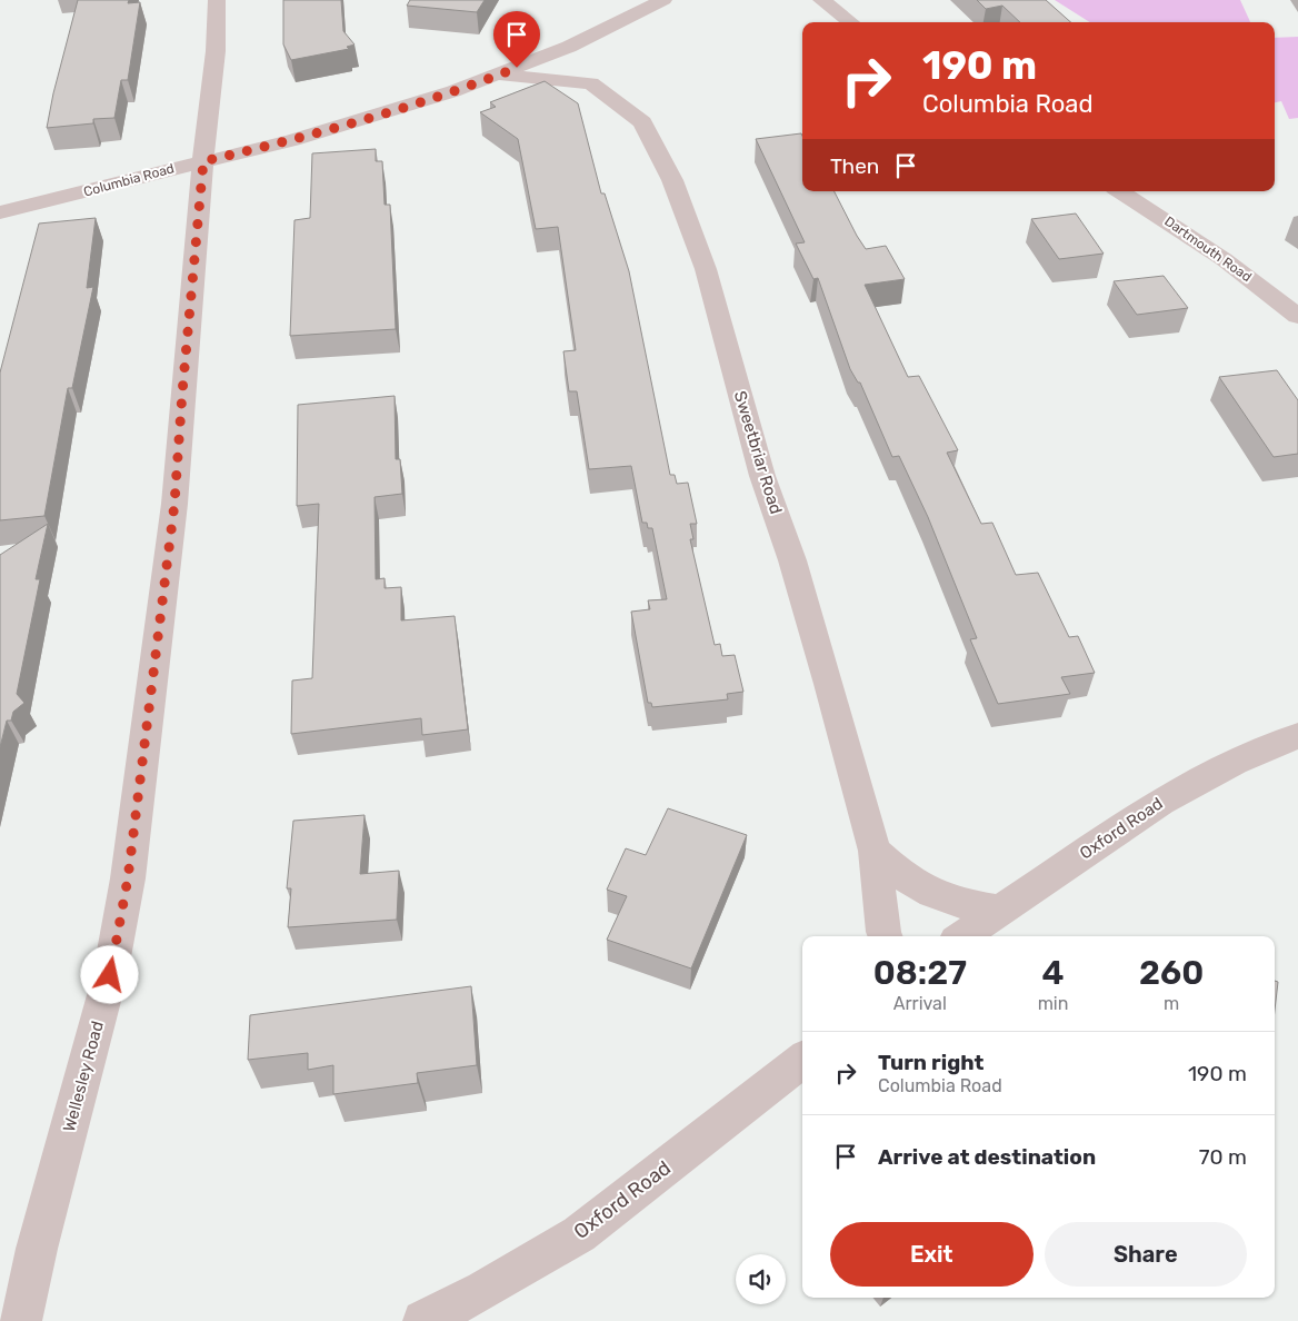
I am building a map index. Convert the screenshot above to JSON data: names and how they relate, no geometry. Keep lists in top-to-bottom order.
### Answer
{
  "streets": {
    "street": [
      "Columbia Road",
      "Dartmouth Road",
      "Sweetbriar Road",
      "Oxford Road",
      "Wellesley Road"
    ]
  },
  "crossings": [
    ["Columbia Road", "Sweetbriar Road"],
    ["Columbia Road", "Wellesley Road"],
    ["Sweetbriar Road", "Oxford Road"]
  ],
  "page": {
    "turn": ["190 m", "Columbia Road"],
    "then": "Then",
    "eta": [
      "08:27",
      "Arrival",
      "4",
      "min",
      "260",
      "m"
    ],
    "list": [
      {
        "name": "Turn right",
        "note": "Columbia Road",
        "value": "190 m"
      },
      {
        "name": "Arrive at destination",
        "value": "70 m"
      }
    ],
    "buttons": ["Exit", "Share"]
  }
}
